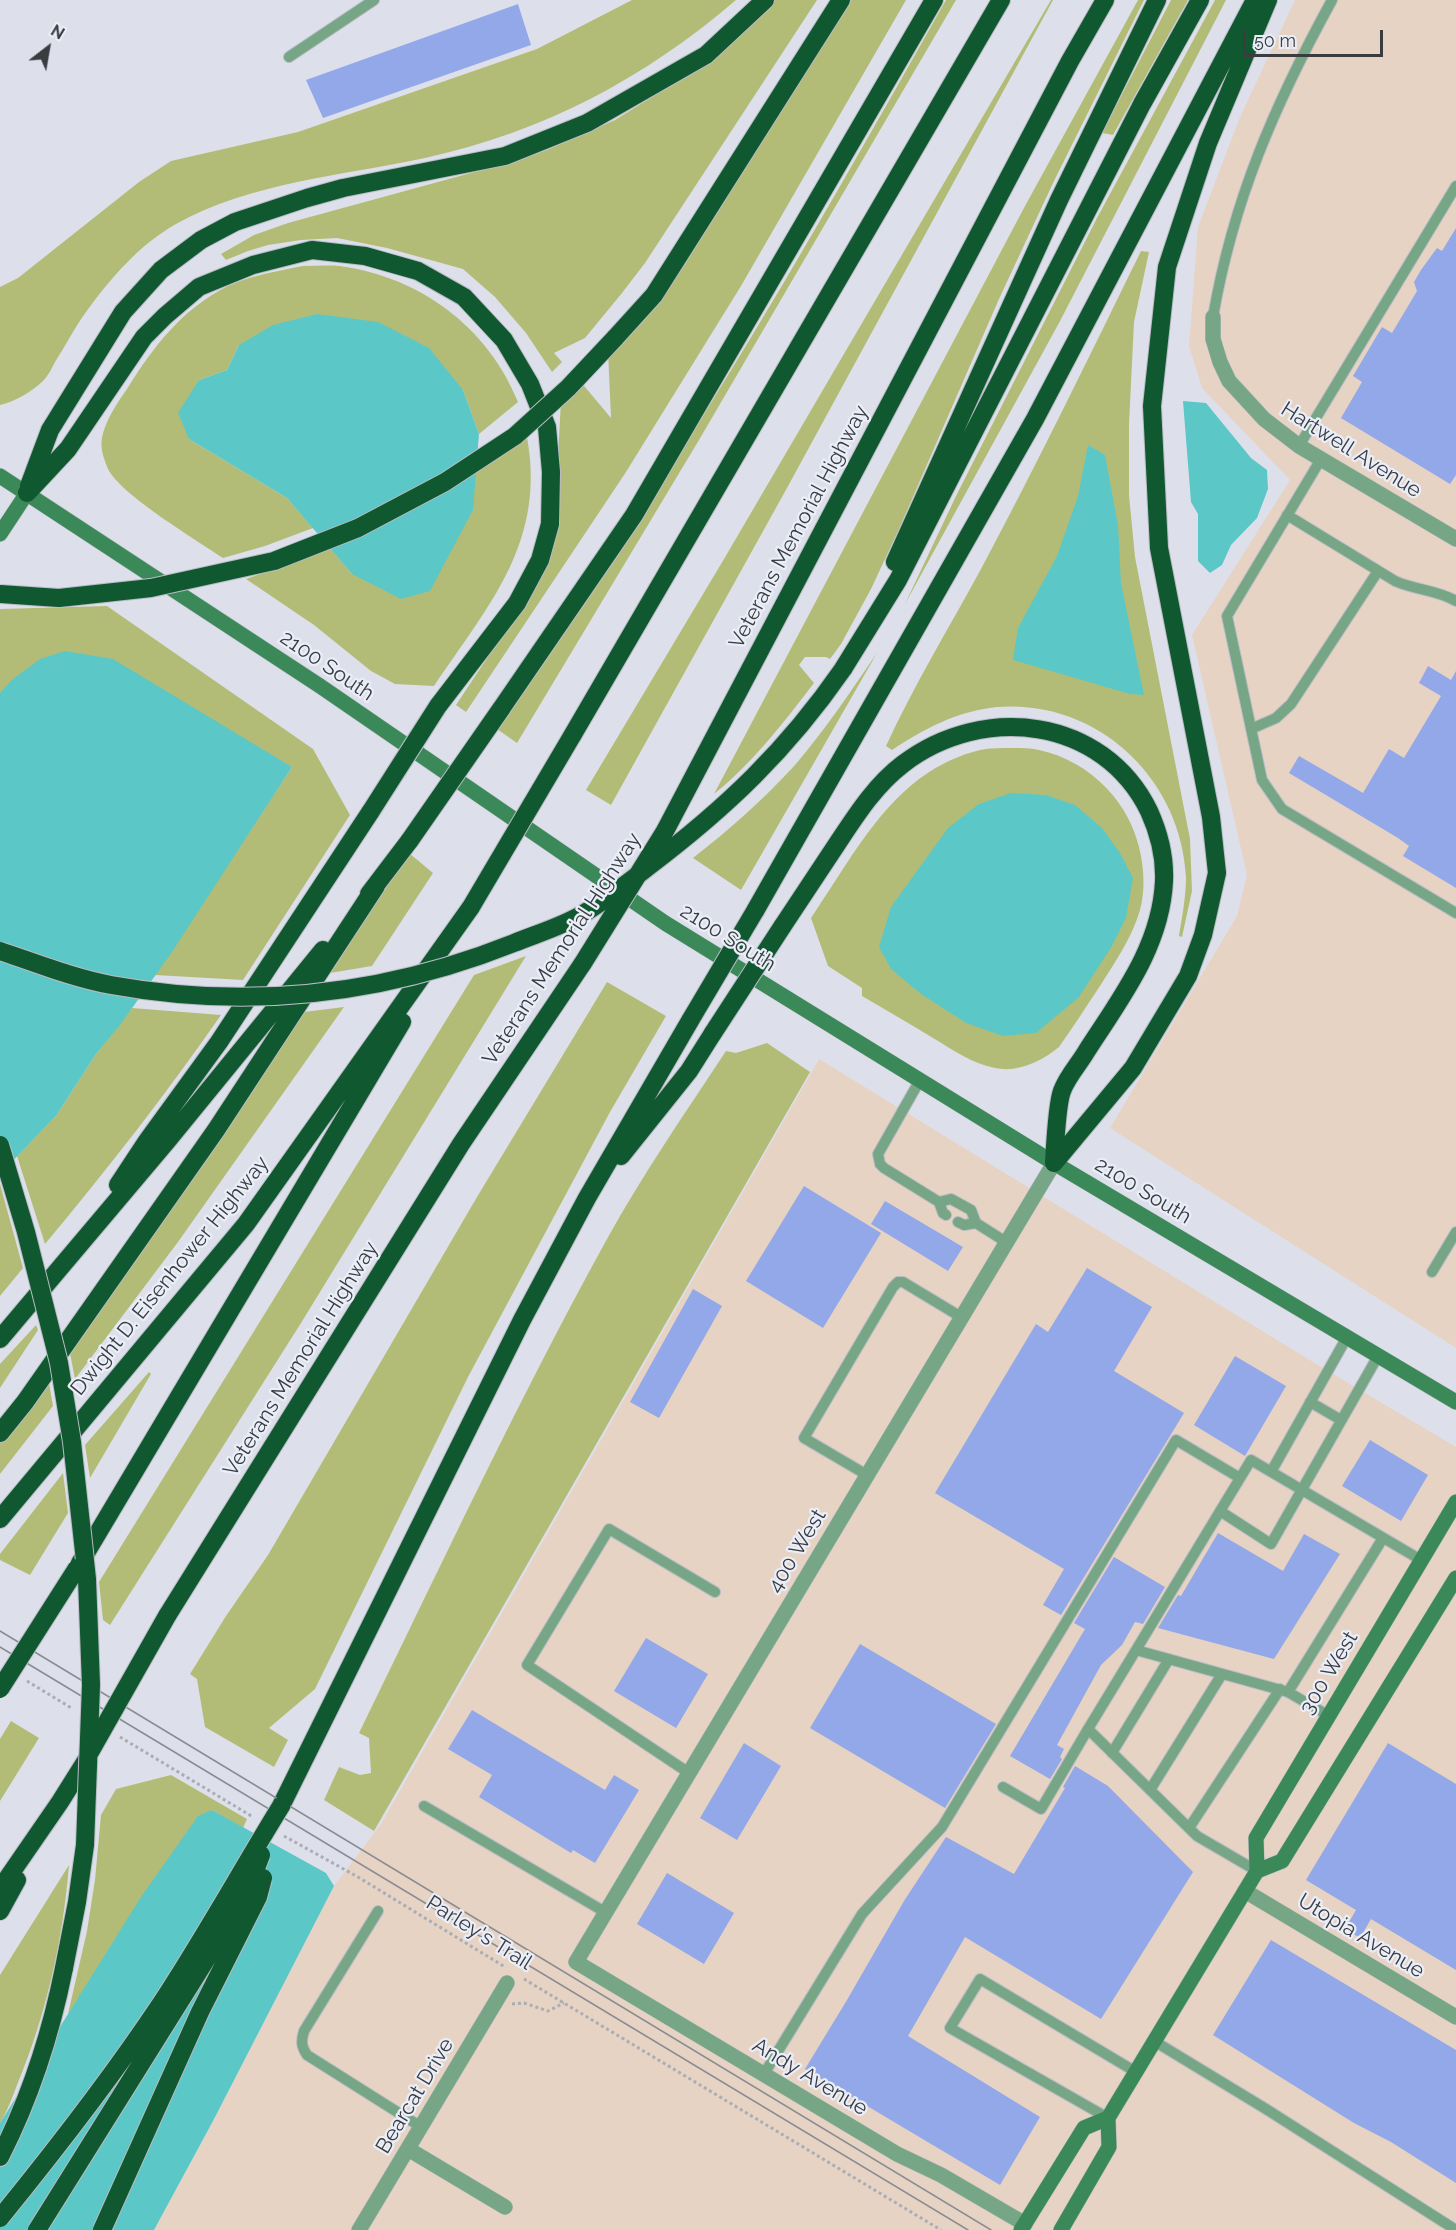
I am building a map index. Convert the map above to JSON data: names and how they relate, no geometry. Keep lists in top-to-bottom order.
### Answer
{
  "streets": {
    "highway": ["Veterans Memorial Highway", "Dwight D. Eisenhower Highway"],
    "main road": ["2100 South", "300 West"],
    "street": [
      "Hartwell Avenue",
      "400 West",
      "Utopia Avenue",
      "Andy Avenue",
      "Bearcat Drive"
    ],
    "path": ["Parley's Trail"]
  },
  "crossings": [
    ["2100 South", "400 West"],
    ["400 West", "Andy Avenue"],
    ["Parley's Trail", "Bearcat Drive"]
  ],
  "scale_bar": "50 m",
  "north": "top right"
}
